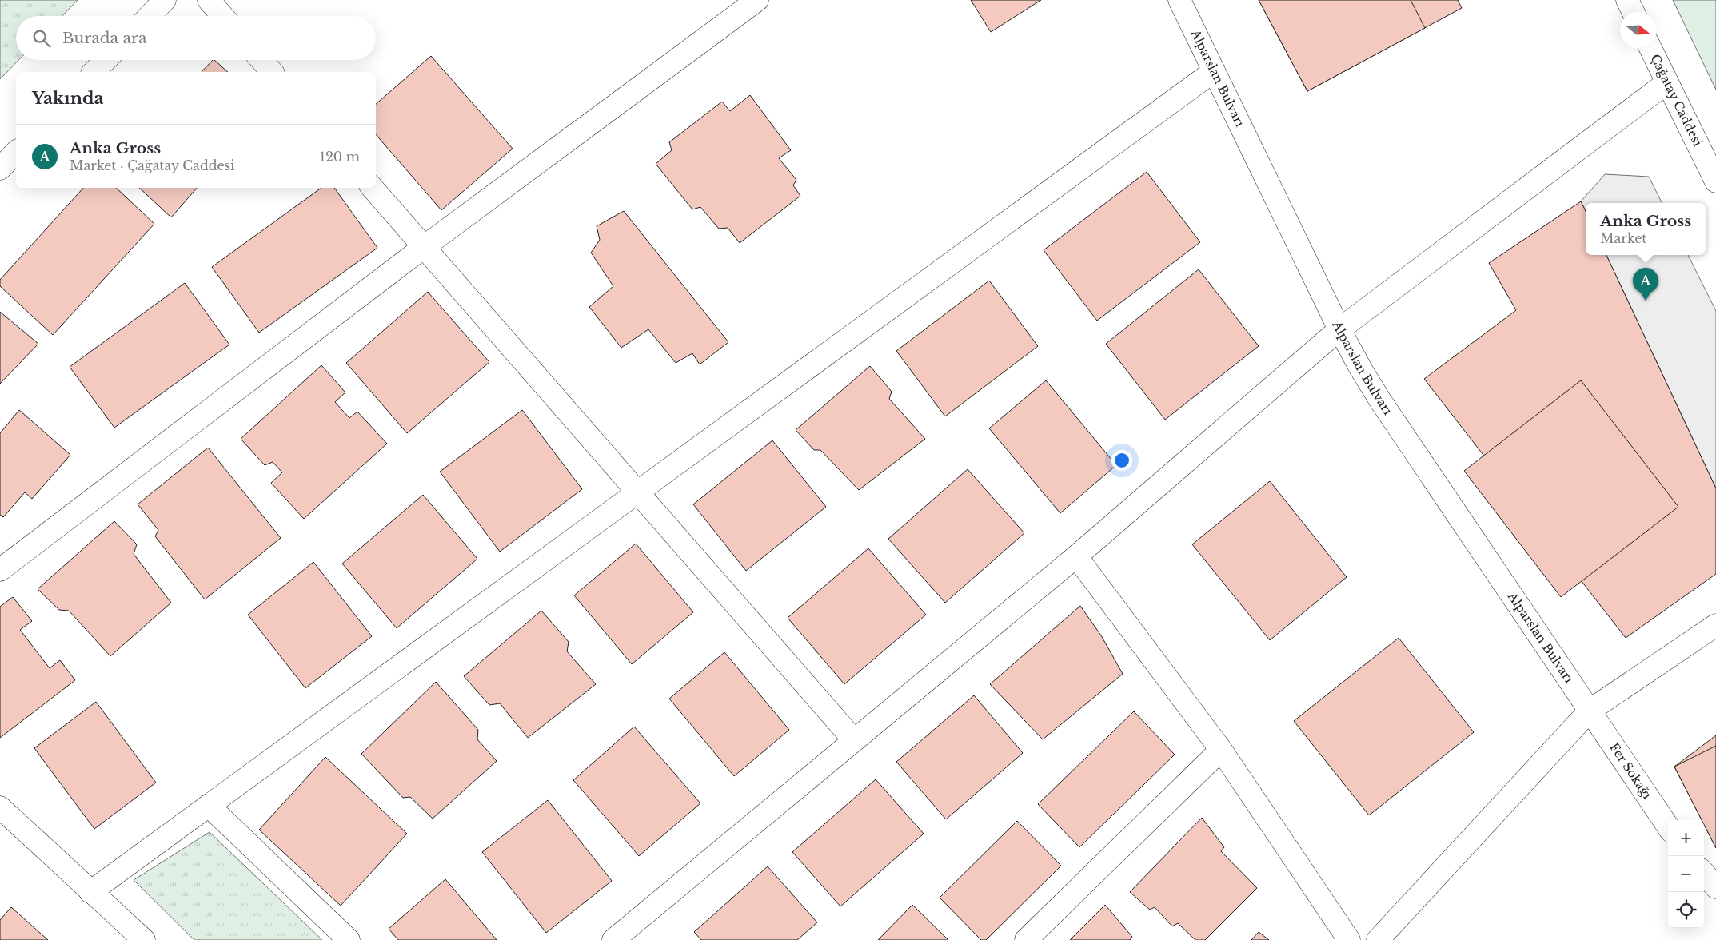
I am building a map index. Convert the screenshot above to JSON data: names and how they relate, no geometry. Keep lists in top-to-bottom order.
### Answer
{
  "streets": {
    "street": ["Alparslan Bulvarı", "Çağatay Caddesi", "Fer Sokağı"]
  },
  "crossings": [
    ["Alparslan Bulvarı", "Fer Sokağı"]
  ],
  "north": "right",
  "page": {
    "search": "Burada ara",
    "heading": "Yakında",
    "list": [
      {
        "mark": "A",
        "name": "Anka Gross",
        "note": "Market · Çağatay Caddesi",
        "value": "120 m"
      }
    ],
    "popup": ["Anka Gross", "Market"],
    "pins": "A",
    "map_buttons": ["+", "−"]
  }
}
